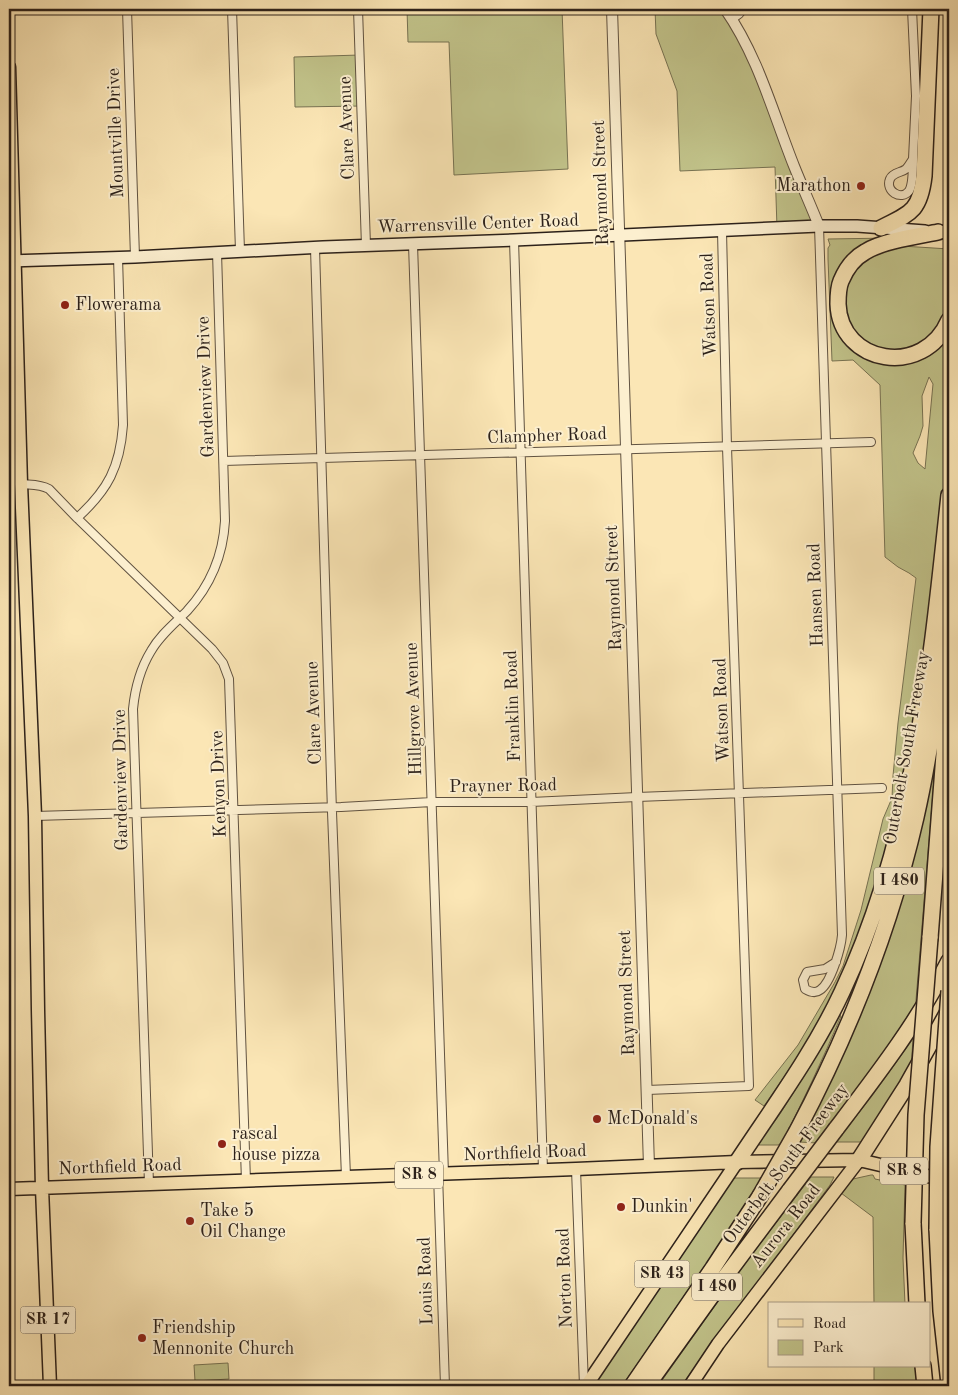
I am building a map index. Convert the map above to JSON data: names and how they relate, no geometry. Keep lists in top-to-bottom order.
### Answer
{
  "streets": {
    "highway": ["Outerbelt South Freeway", "I 480"],
    "main road": [
      "Warrensville Center Road",
      "Northfield Road",
      "SR 8",
      "Aurora Road",
      "SR 43",
      "SR 17"
    ],
    "street": [
      "Clare Avenue",
      "Mountville Drive",
      "Raymond Street",
      "Watson Road",
      "Gardenview Drive",
      "Clampher Road",
      "Hansen Road",
      "Franklin Road",
      "Hillgrove Avenue",
      "Kenyon Drive",
      "Prayner Road",
      "Norton Road",
      "Louis Road"
    ]
  },
  "crossings": [
    ["Clare Avenue", "Warrensville Center Road"],
    ["Clare Avenue", "Clampher Road"],
    ["Clare Avenue", "Prayner Road"],
    ["Clare Avenue", "Northfield Road"],
    ["Mountville Drive", "Warrensville Center Road"],
    ["Raymond Street", "Warrensville Center Road"],
    ["Raymond Street", "Watson Road"],
    ["Raymond Street", "Clampher Road"],
    ["Raymond Street", "Prayner Road"],
    ["Raymond Street", "Northfield Road"],
    ["Warrensville Center Road", "Watson Road"],
    ["Warrensville Center Road", "Gardenview Drive"],
    ["Warrensville Center Road", "Hansen Road"],
    ["Warrensville Center Road", "Franklin Road"],
    ["Warrensville Center Road", "Hillgrove Avenue"],
    ["Warrensville Center Road", "SR 17"],
    ["Watson Road", "Clampher Road"],
    ["Watson Road", "Prayner Road"],
    ["Gardenview Drive", "Clampher Road"],
    ["Gardenview Drive", "Kenyon Drive"],
    ["Gardenview Drive", "Prayner Road"],
    ["Gardenview Drive", "Northfield Road"],
    ["Clampher Road", "Hansen Road"],
    ["Clampher Road", "Franklin Road"],
    ["Clampher Road", "Hillgrove Avenue"],
    ["Hansen Road", "Prayner Road"],
    ["Franklin Road", "Prayner Road"],
    ["Franklin Road", "Northfield Road"],
    ["Hillgrove Avenue", "Prayner Road"],
    ["Hillgrove Avenue", "Northfield Road"],
    ["Hillgrove Avenue", "Louis Road"],
    ["Kenyon Drive", "Prayner Road"],
    ["Kenyon Drive", "Northfield Road"],
    ["Kenyon Drive", "SR 17"],
    ["Prayner Road", "SR 17"],
    ["Northfield Road", "Aurora Road"],
    ["Northfield Road", "SR 43"],
    ["Northfield Road", "Norton Road"],
    ["Northfield Road", "Louis Road"],
    ["Northfield Road", "SR 17"],
    ["SR 43", "Norton Road"]
  ],
  "places": [
    "Marathon",
    "Flowerama",
    "McDonald's",
    "rascal house pizza",
    "Dunkin'",
    "Take 5 Oil Change",
    "Friendship Mennonite Church"
  ],
  "legend": ["Road", "Park"]
}
